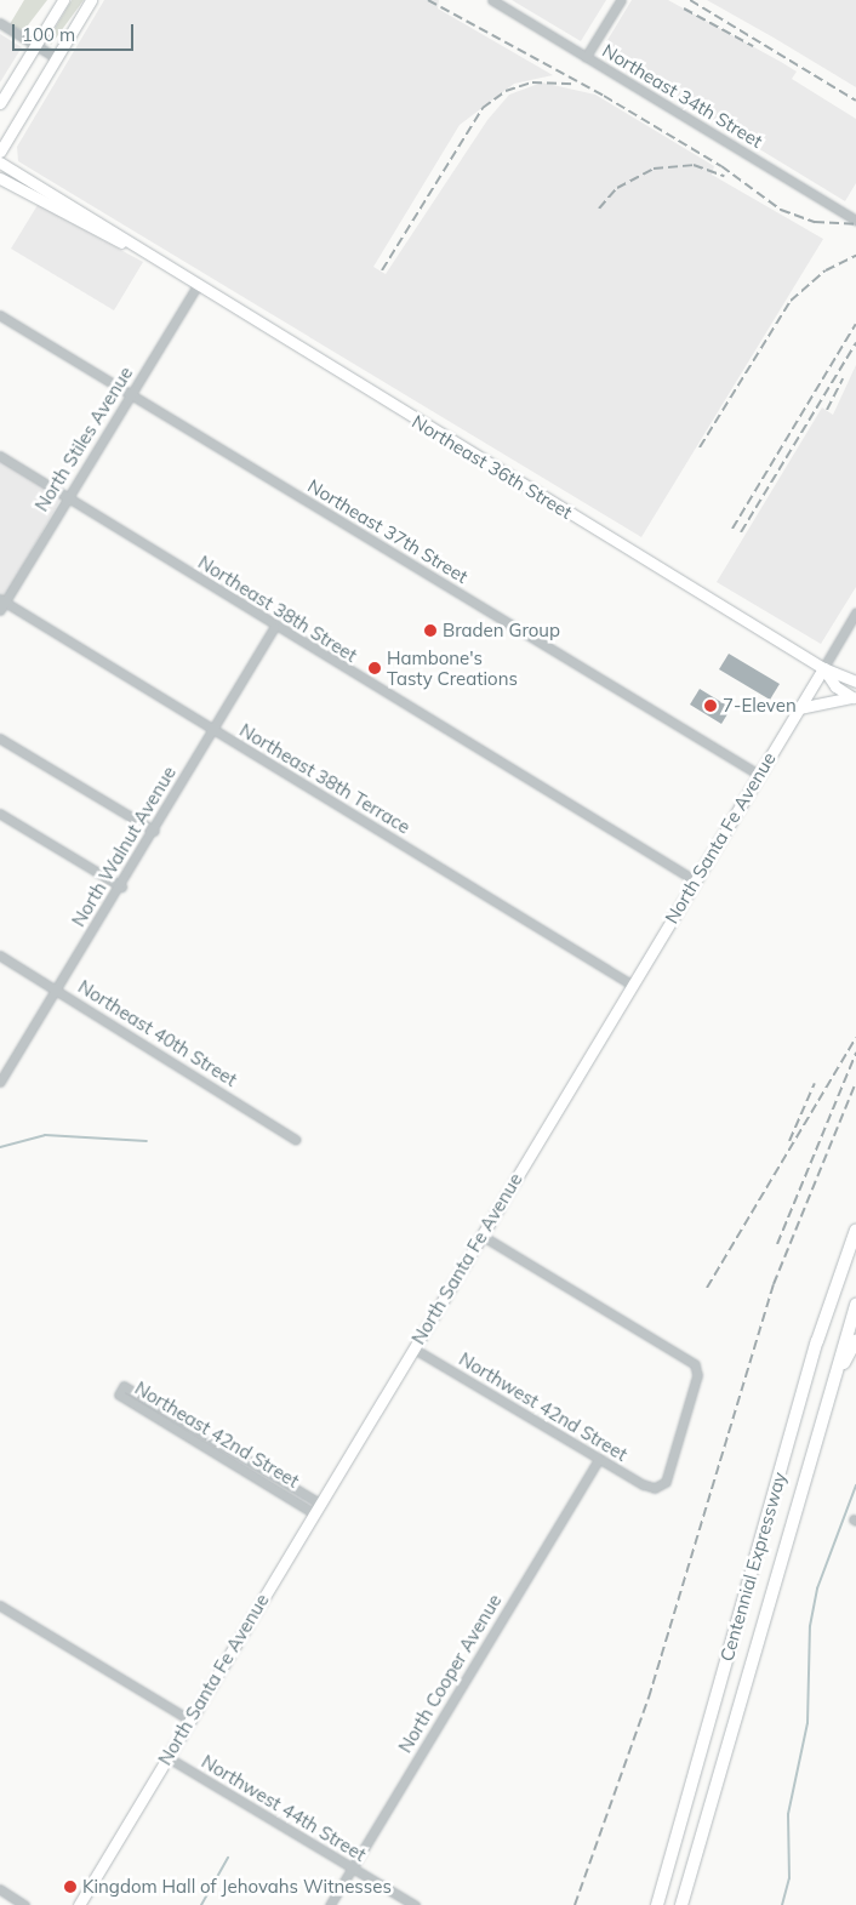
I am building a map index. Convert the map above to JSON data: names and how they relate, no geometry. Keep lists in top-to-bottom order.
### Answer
{
  "streets": {
    "highway": ["Centennial Expressway"],
    "main road": ["Northeast 36th Street", "North Santa Fe Avenue"],
    "street": [
      "Northeast 34th Street",
      "North Stiles Avenue",
      "Northeast 37th Street",
      "Northeast 38th Street",
      "Northeast 38th Terrace",
      "North Walnut Avenue",
      "Northeast 40th Street",
      "Northwest 42nd Street",
      "Northeast 42nd Street",
      "North Cooper Avenue",
      "Northwest 44th Street"
    ]
  },
  "crossings": [
    ["North Stiles Avenue", "Northeast 36th Street"],
    ["North Stiles Avenue", "Northeast 37th Street"],
    ["North Stiles Avenue", "Northeast 38th Street"],
    ["North Stiles Avenue", "Northeast 38th Terrace"],
    ["Northeast 36th Street", "North Santa Fe Avenue"],
    ["Northeast 37th Street", "North Santa Fe Avenue"],
    ["Northeast 38th Street", "North Santa Fe Avenue"],
    ["Northeast 38th Street", "North Walnut Avenue"],
    ["Northeast 38th Terrace", "North Santa Fe Avenue"],
    ["Northeast 38th Terrace", "North Walnut Avenue"],
    ["North Santa Fe Avenue", "Northwest 42nd Street"],
    ["North Santa Fe Avenue", "Northeast 42nd Street"],
    ["North Santa Fe Avenue", "Northwest 44th Street"],
    ["North Walnut Avenue", "Northeast 40th Street"],
    ["Northwest 42nd Street", "North Cooper Avenue"],
    ["North Cooper Avenue", "Northwest 44th Street"]
  ],
  "places": [
    "Braden Group",
    "Hambone's Tasty Creations",
    "7-Eleven",
    "Kingdom Hall of Jehovahs Witnesses"
  ],
  "scale_bar": "100 m"
}
